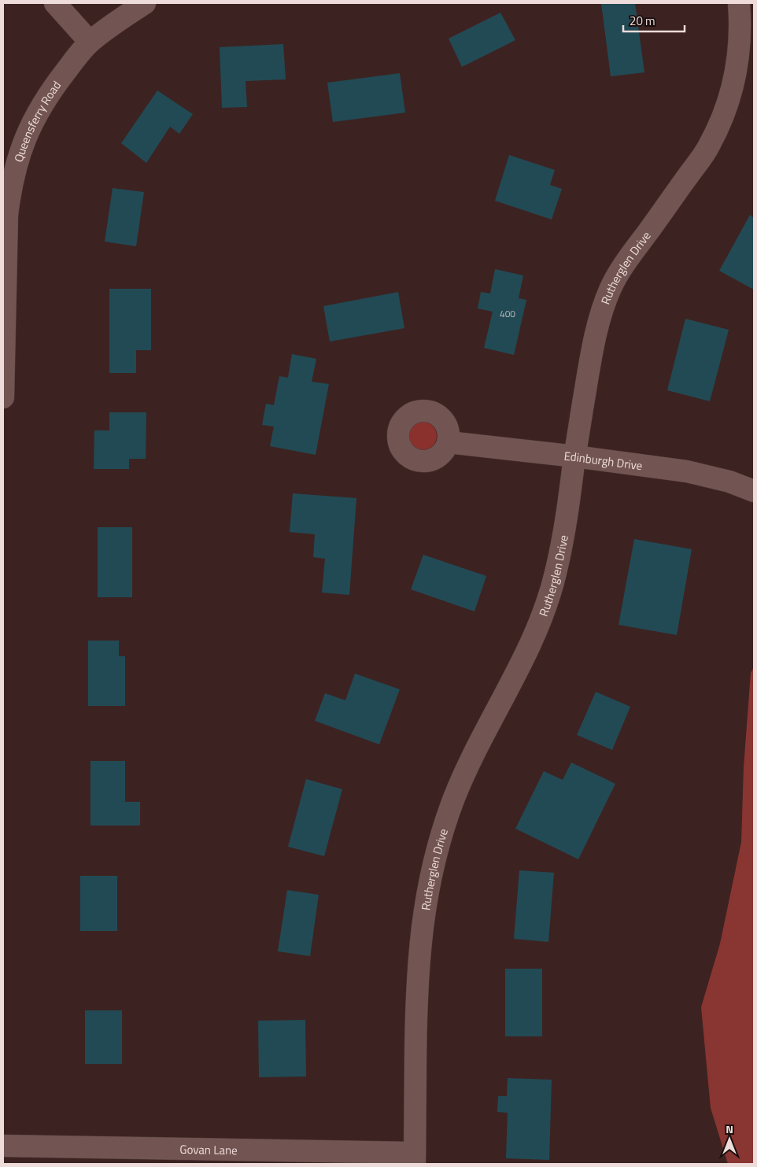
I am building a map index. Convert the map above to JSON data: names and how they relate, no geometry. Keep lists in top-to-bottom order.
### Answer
{
  "streets": {
    "street": [
      "Queensferry Road",
      "Rutherglen Drive",
      "Edinburgh Drive",
      "Govan Lane"
    ]
  },
  "crossings": [
    ["Rutherglen Drive", "Edinburgh Drive"],
    ["Rutherglen Drive", "Govan Lane"]
  ],
  "house_numbers": ["400"],
  "scale_bar": "20 m",
  "north": "top"
}
